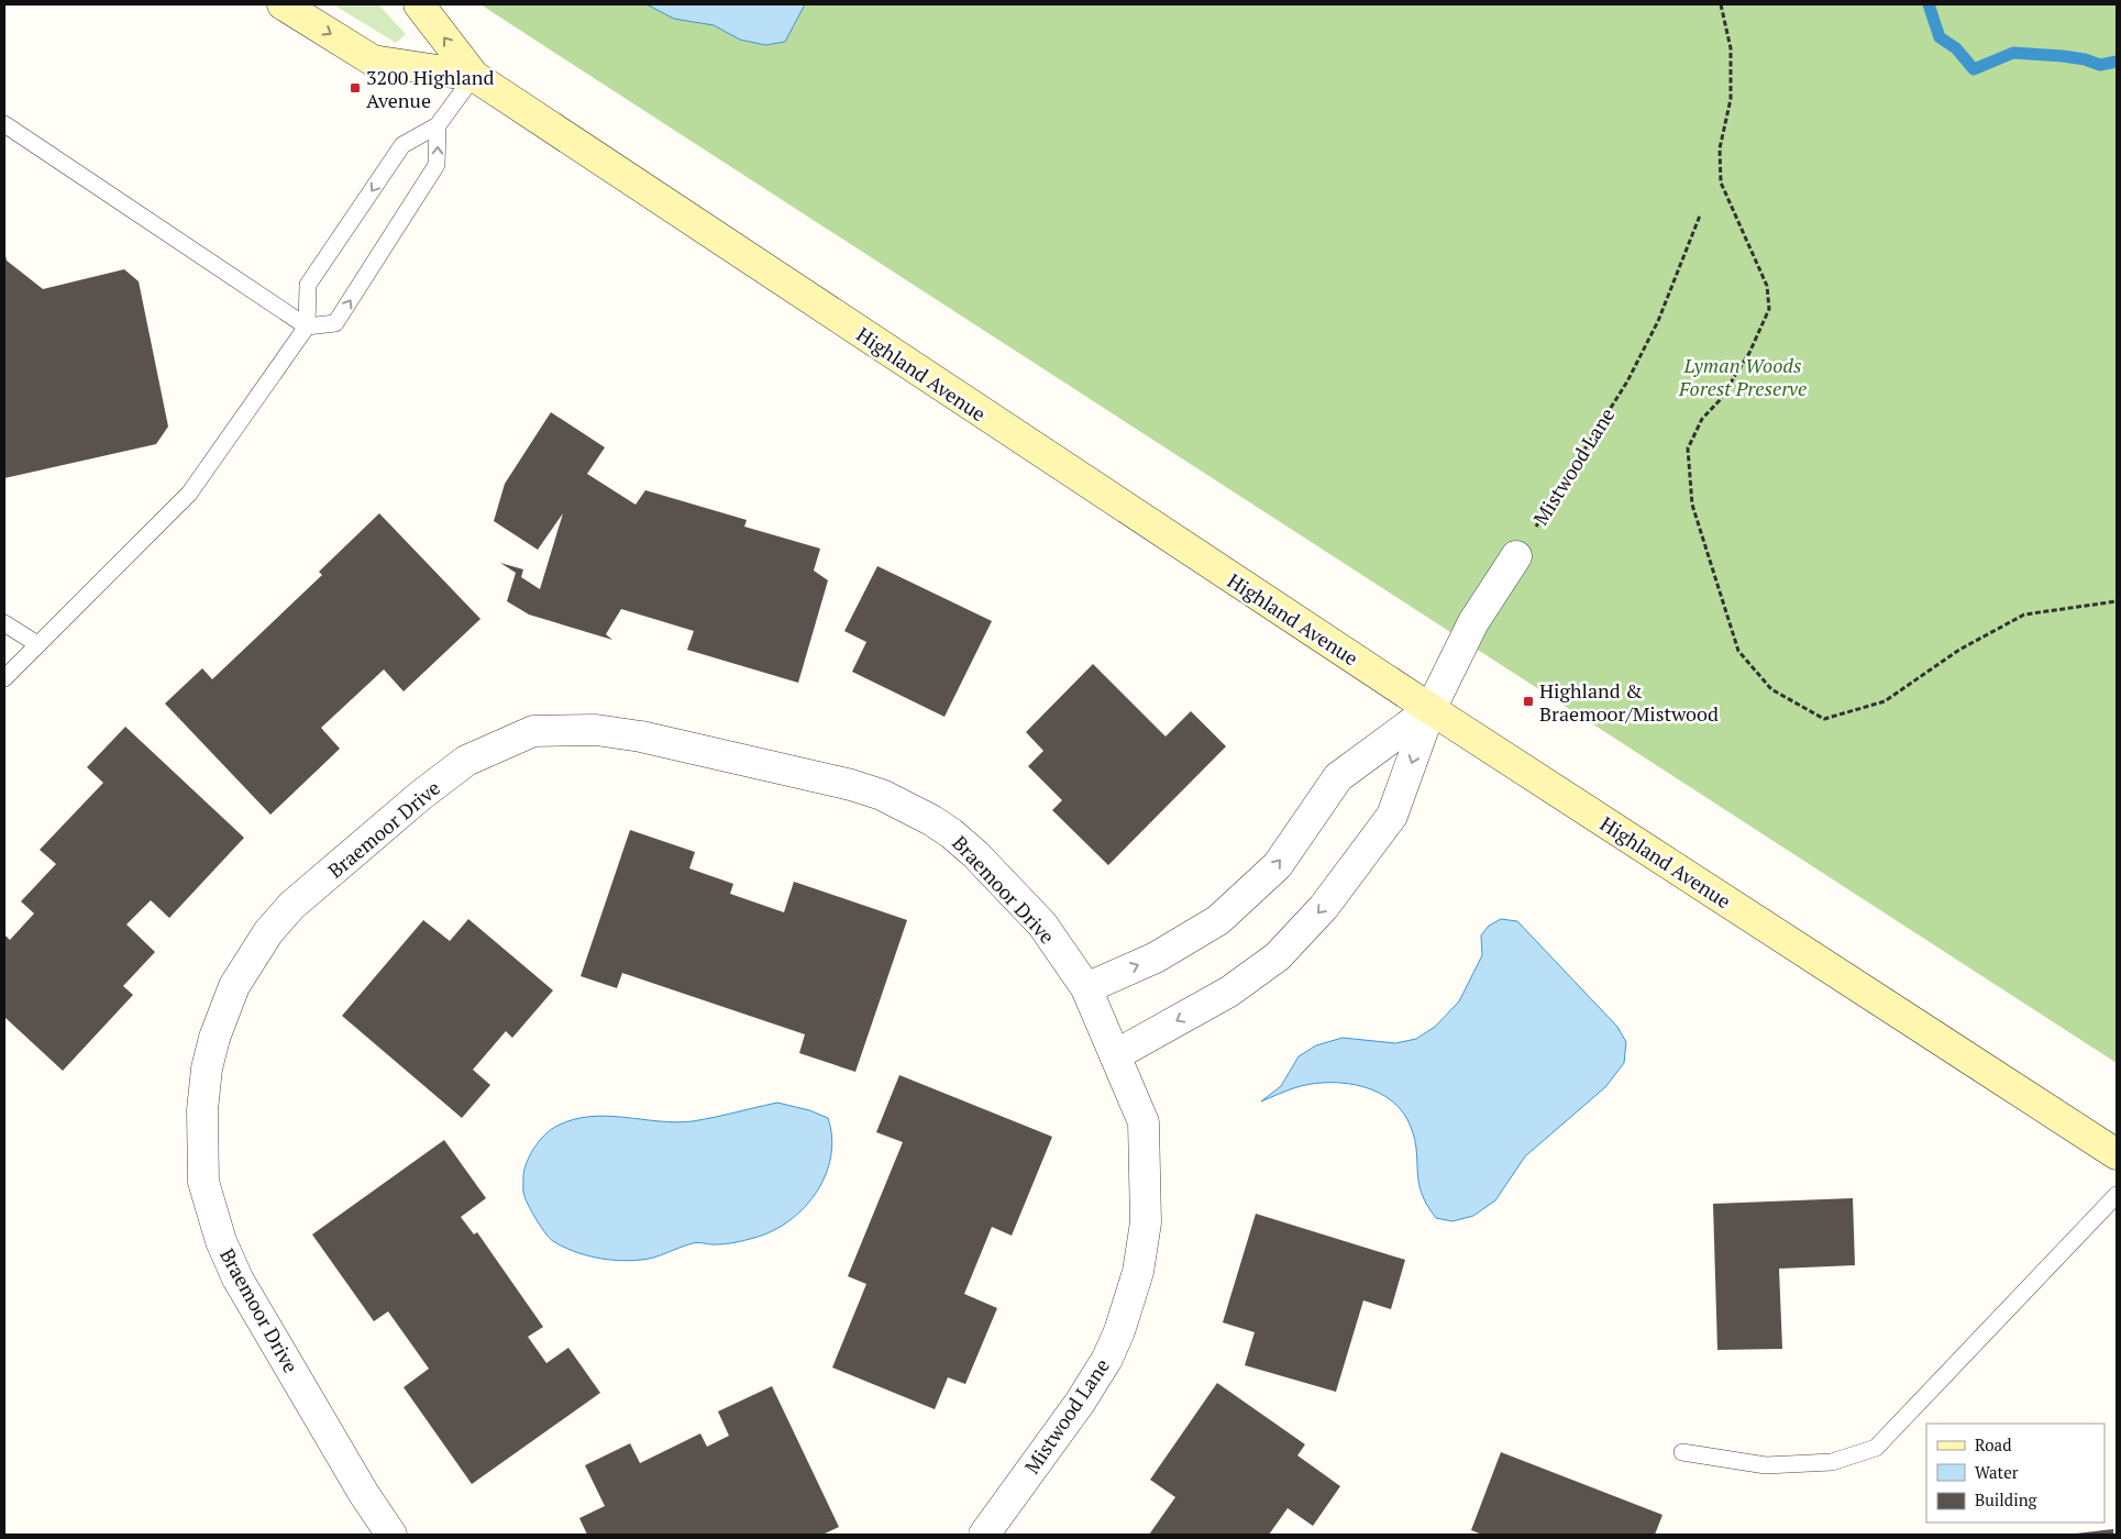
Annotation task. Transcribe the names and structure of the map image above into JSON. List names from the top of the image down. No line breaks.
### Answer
{"streets":{"main road":["Highland Avenue"],"street":["Mistwood Lane","Braemoor Drive"]},"crossings":[["Mistwood Lane","Braemoor Drive"]],"parks":["Lyman Woods Forest Preserve"],"places":{"transit":["3200 Highland Avenue","Highland & Braemoor/Mistwood"]},"legend":["Road","Water","Building"]}
